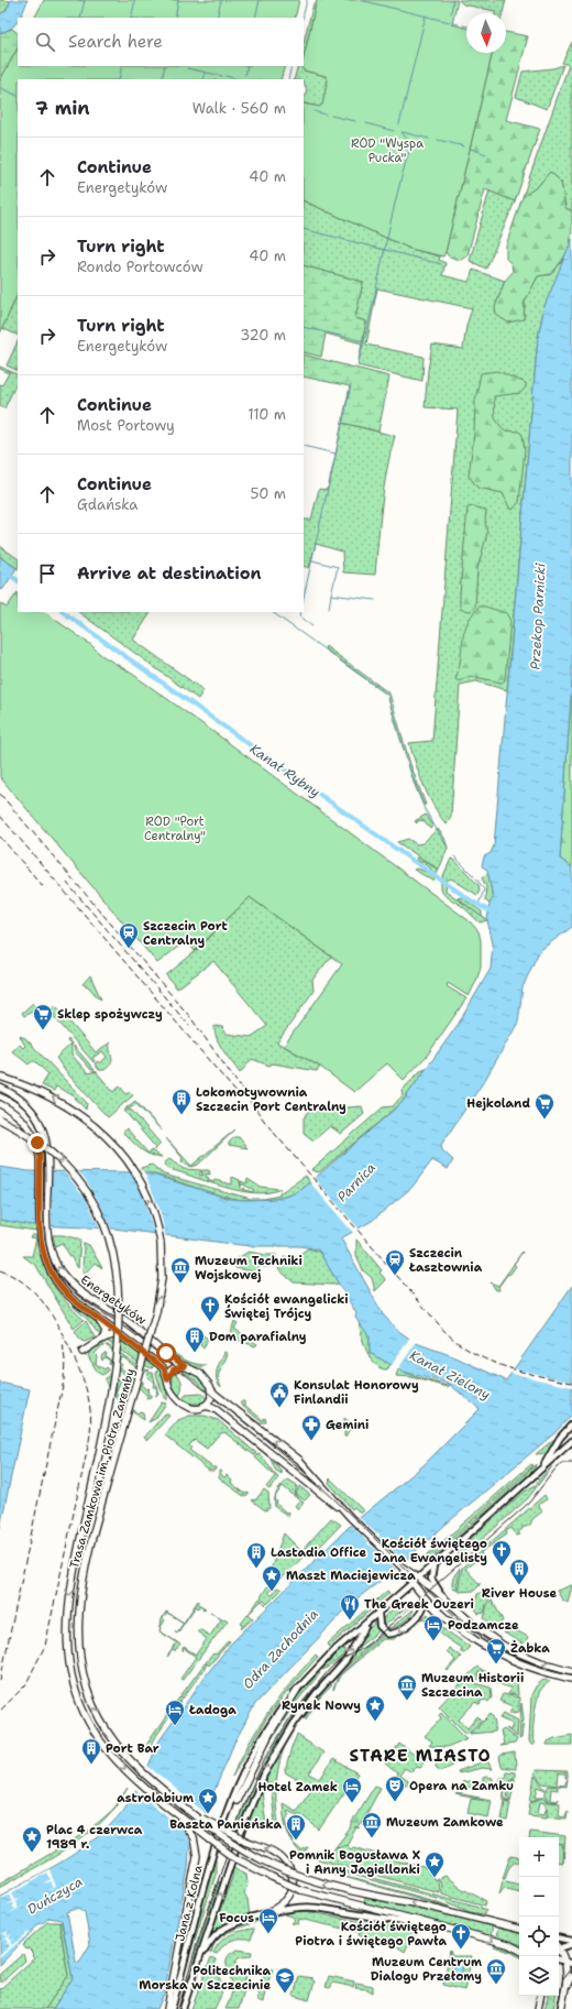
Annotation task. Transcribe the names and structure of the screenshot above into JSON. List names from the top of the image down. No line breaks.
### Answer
{"streets":{"main road":["Energetyków","Trasa Zamkowa im. Piotra Zaremby"],"street":["Jana z Kolna"]},"districts":["STARE MIASTO"],"water":["Przekop Parnicki","Kanał Rybny","Parnica","Kanał Zielony","Odra Zachodnia","Duńczyca"],"parks":["ROD \"Wyspa Pucka\"","ROD \"Port Centralny\""],"places":{"station":["Szczecin Port Centralny","Szczecin Łasztownia"],"supermarket":["Sklep spożywczy","Hejkoland","Żabka"],"building":["Lokomotywownia Szczecin Port Centralny","Dom parafialny","Lastadia Office","River House","Port Bar","Baszta Panieńska"],"museum":["Muzeum Techniki Wojskowej","Muzeum Historii Szczecina","Muzeum Zamkowe","Muzeum Centrum Dialogu Przełomy"],"church":["Kościół ewangelicki Świętej Trójcy","Kościół świętego Jana Ewangelisty","Kościół świętego Piotra i świętego Pawła"],"public building":["Konsulat Honorowy Finlandii"],"pharmacy":["Gemini"],"place":["Maszt Maciejewicza","Rynek Nowy","astrolabium","Plac 4 czerwca 1989 r.","Pomnik Bogusława X i Anny Jagiellonki"],"restaurant":["The Greek Ouzeri"],"hotel":["Podzamcze","Ładoga","Hotel Zamek","Focus"],"theatre":["Opera na Zamku"],"school or university":["Politechnika Morska w Szczecinie"]},"north":"bottom","page":{"search":"Search here","heading":["7 min","Walk · 560 m"],"list":[["Continue","Energetyków","40 m"],["Turn right","Rondo Portowców","40 m"],["Turn right","Energetyków","320 m"],["Continue","Most Portowy","110 m"],["Continue","Gdańska","50 m"],"Arrive at destination"],"map_buttons":["+","−"]}}
